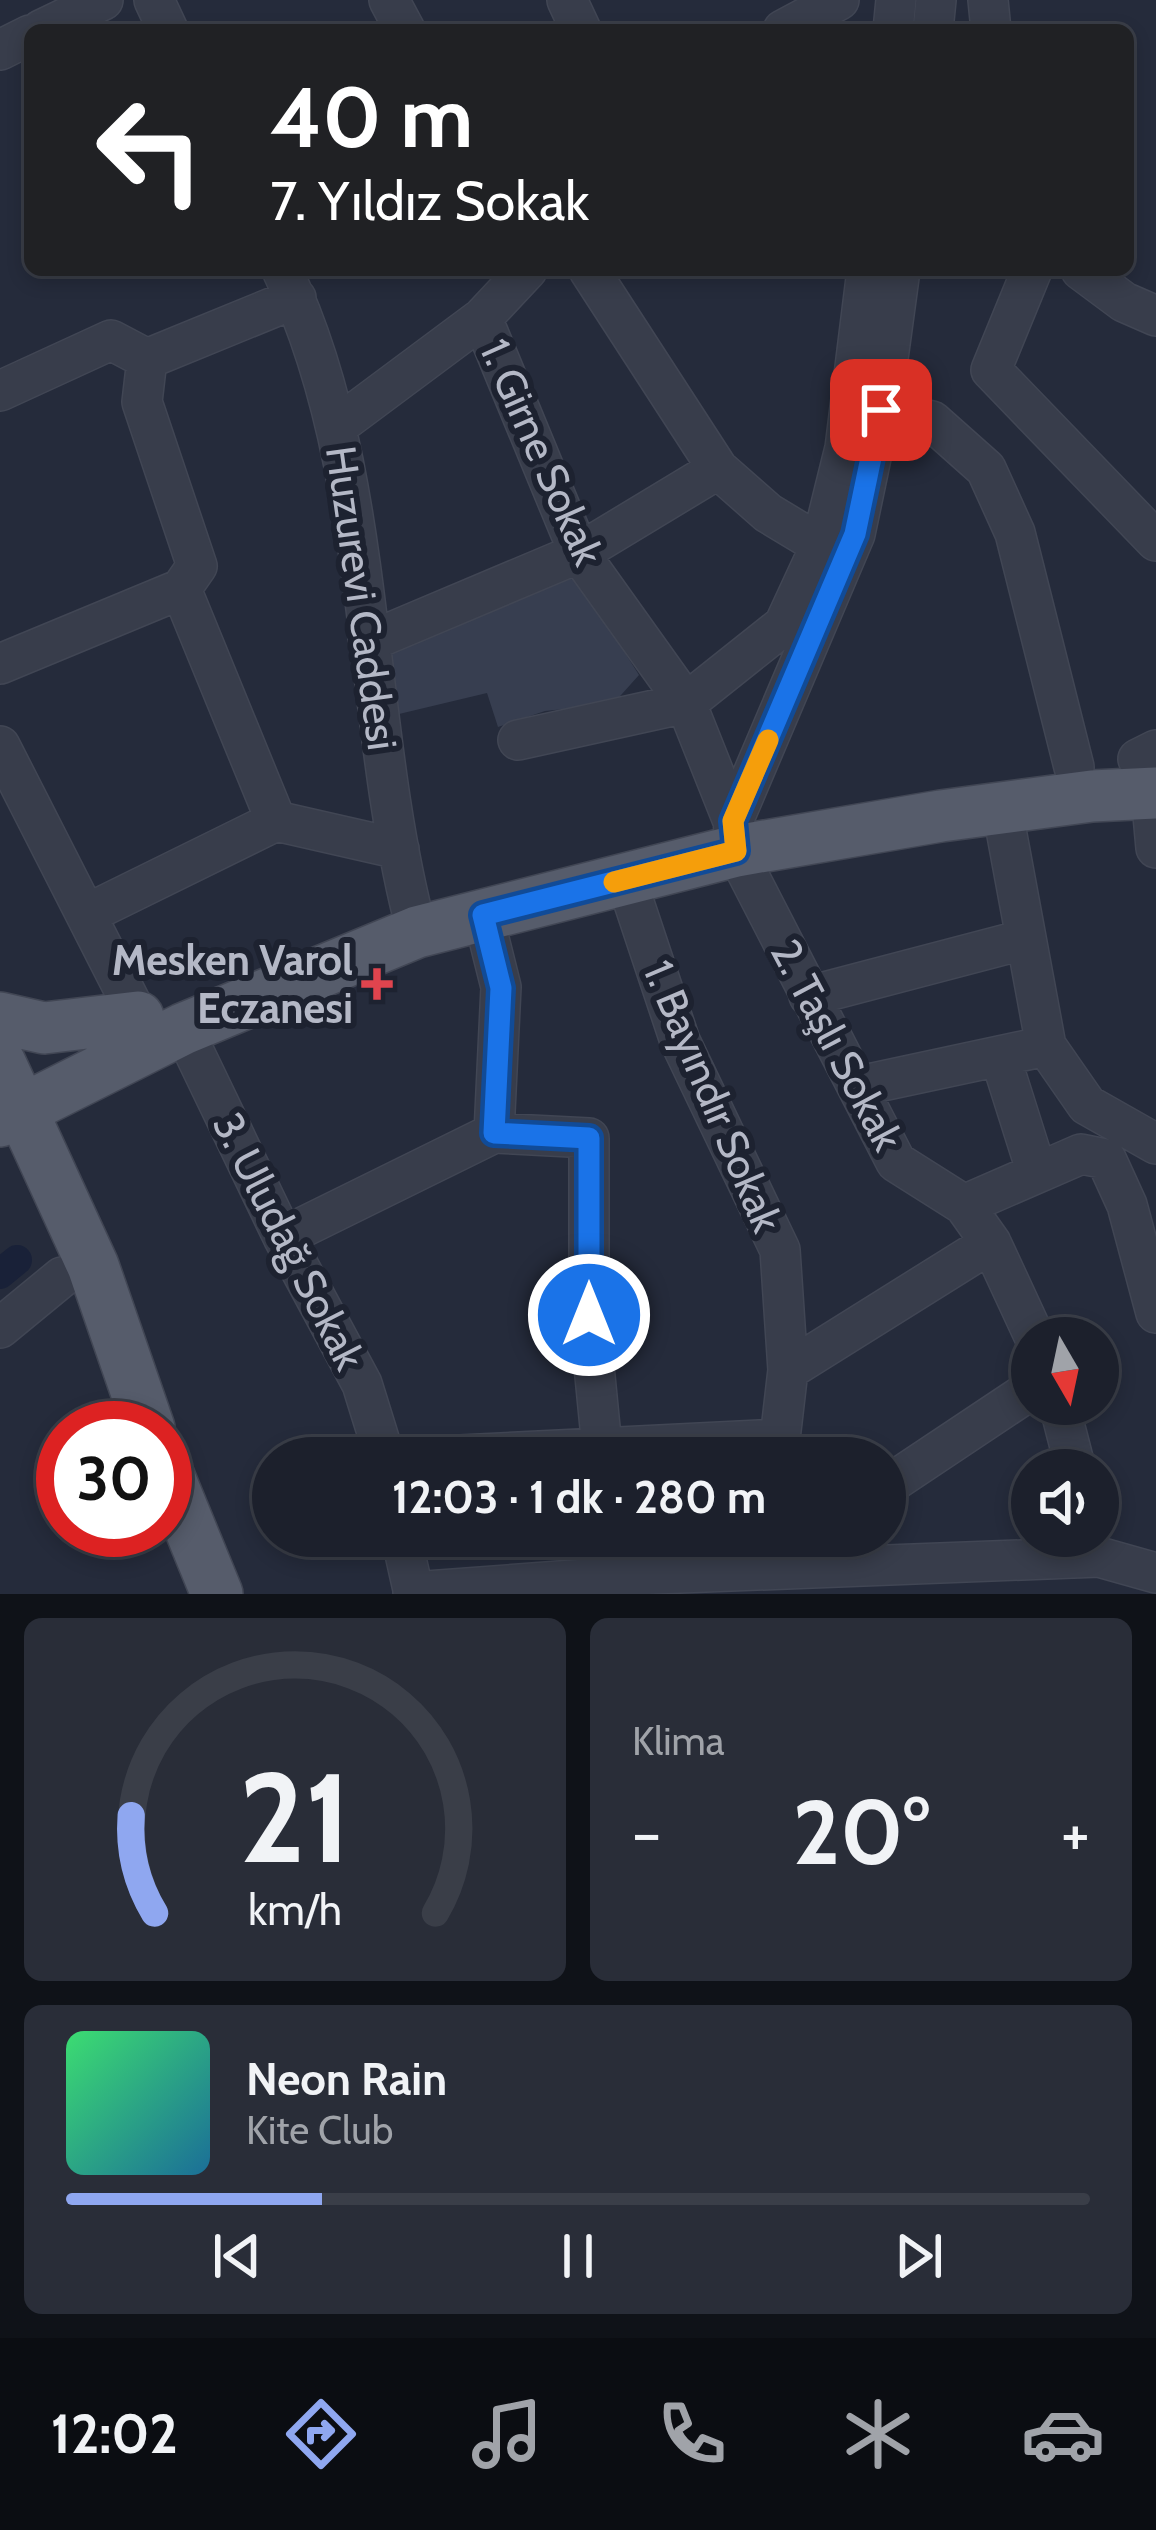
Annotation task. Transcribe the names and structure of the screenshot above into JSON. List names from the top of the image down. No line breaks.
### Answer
{"streets":{"street":["1. Girne Sokak","Huzurevi Caddesi","2. Taşlı Sokak","1. Bayındır Sokak","3. Uludağ Sokak"]},"crossings":[["1. Girne Sokak","2. Taşlı Sokak"]],"places":{"health":["Mesken Varol Eczanesi"]},"north":"bottom","page":{"turn":["40 m","7. Yıldız Sokak"],"limit":"30","trip":"12:03 · 1 dk · 280 m","tile":"Klima","heat":["−","20°","+"],"song":["Neon Rain","Kite Club"],"tabs":"12:02","gauge":["21","km/h"]}}
